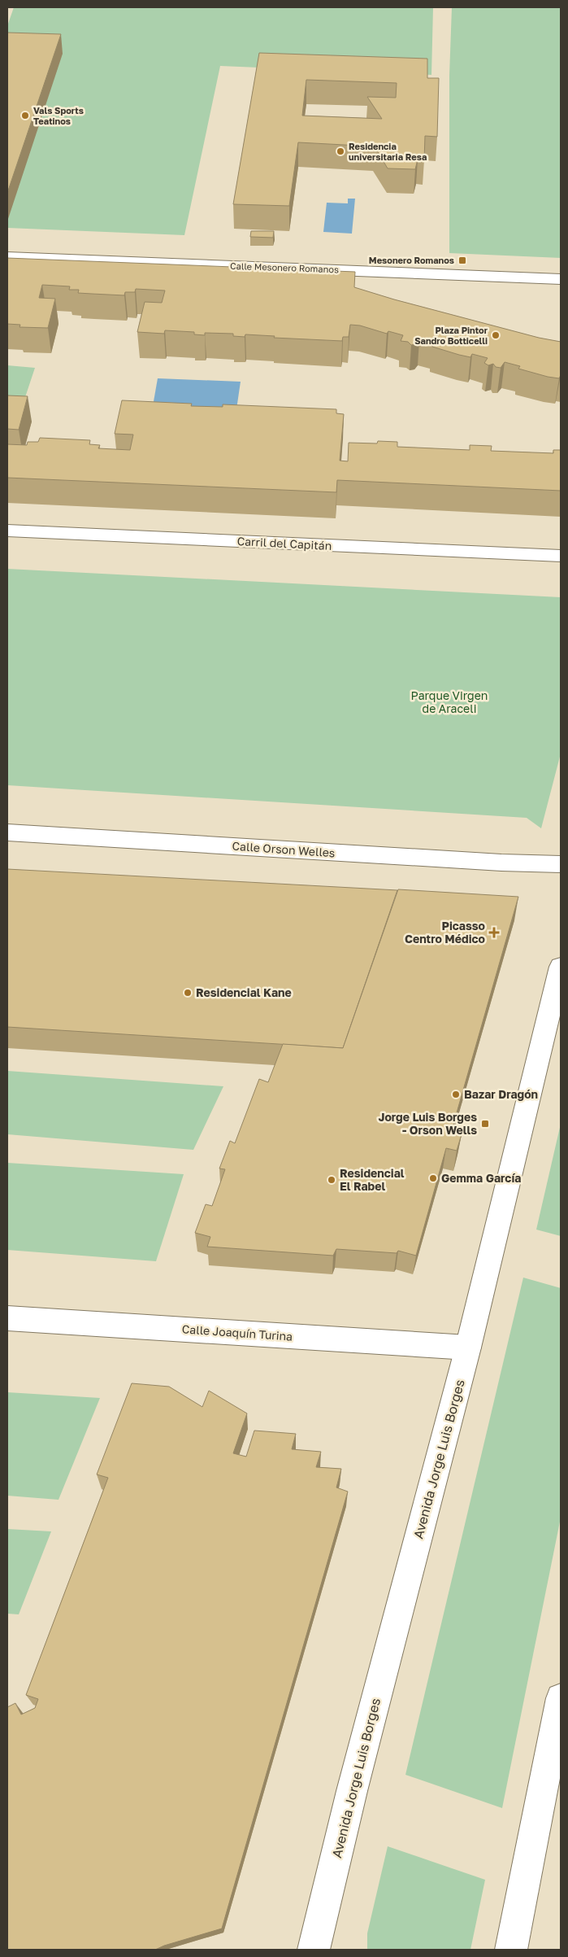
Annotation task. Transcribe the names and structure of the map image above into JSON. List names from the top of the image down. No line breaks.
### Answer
{"streets":{"street":["Calle Mesonero Romanos","Carril del Capitán","Calle Orson Welles","Calle Joaquín Turina","Avenida Jorge Luis Borges"]},"crossings":[["Calle Joaquín Turina","Avenida Jorge Luis Borges"]],"parks":["Parque Virgen de Araceli"],"places":{"other":["Vals Sports Teatinos","Residencia universitaria Resa","Plaza Pintor Sandro Botticelli","Residencial Kane","Bazar Dragón","Gemma García","Residencial El Rabel"],"transit":["Mesonero Romanos","Jorge Luis Borges - Orson Wells"],"health":["Picasso Centro Médico"]}}
